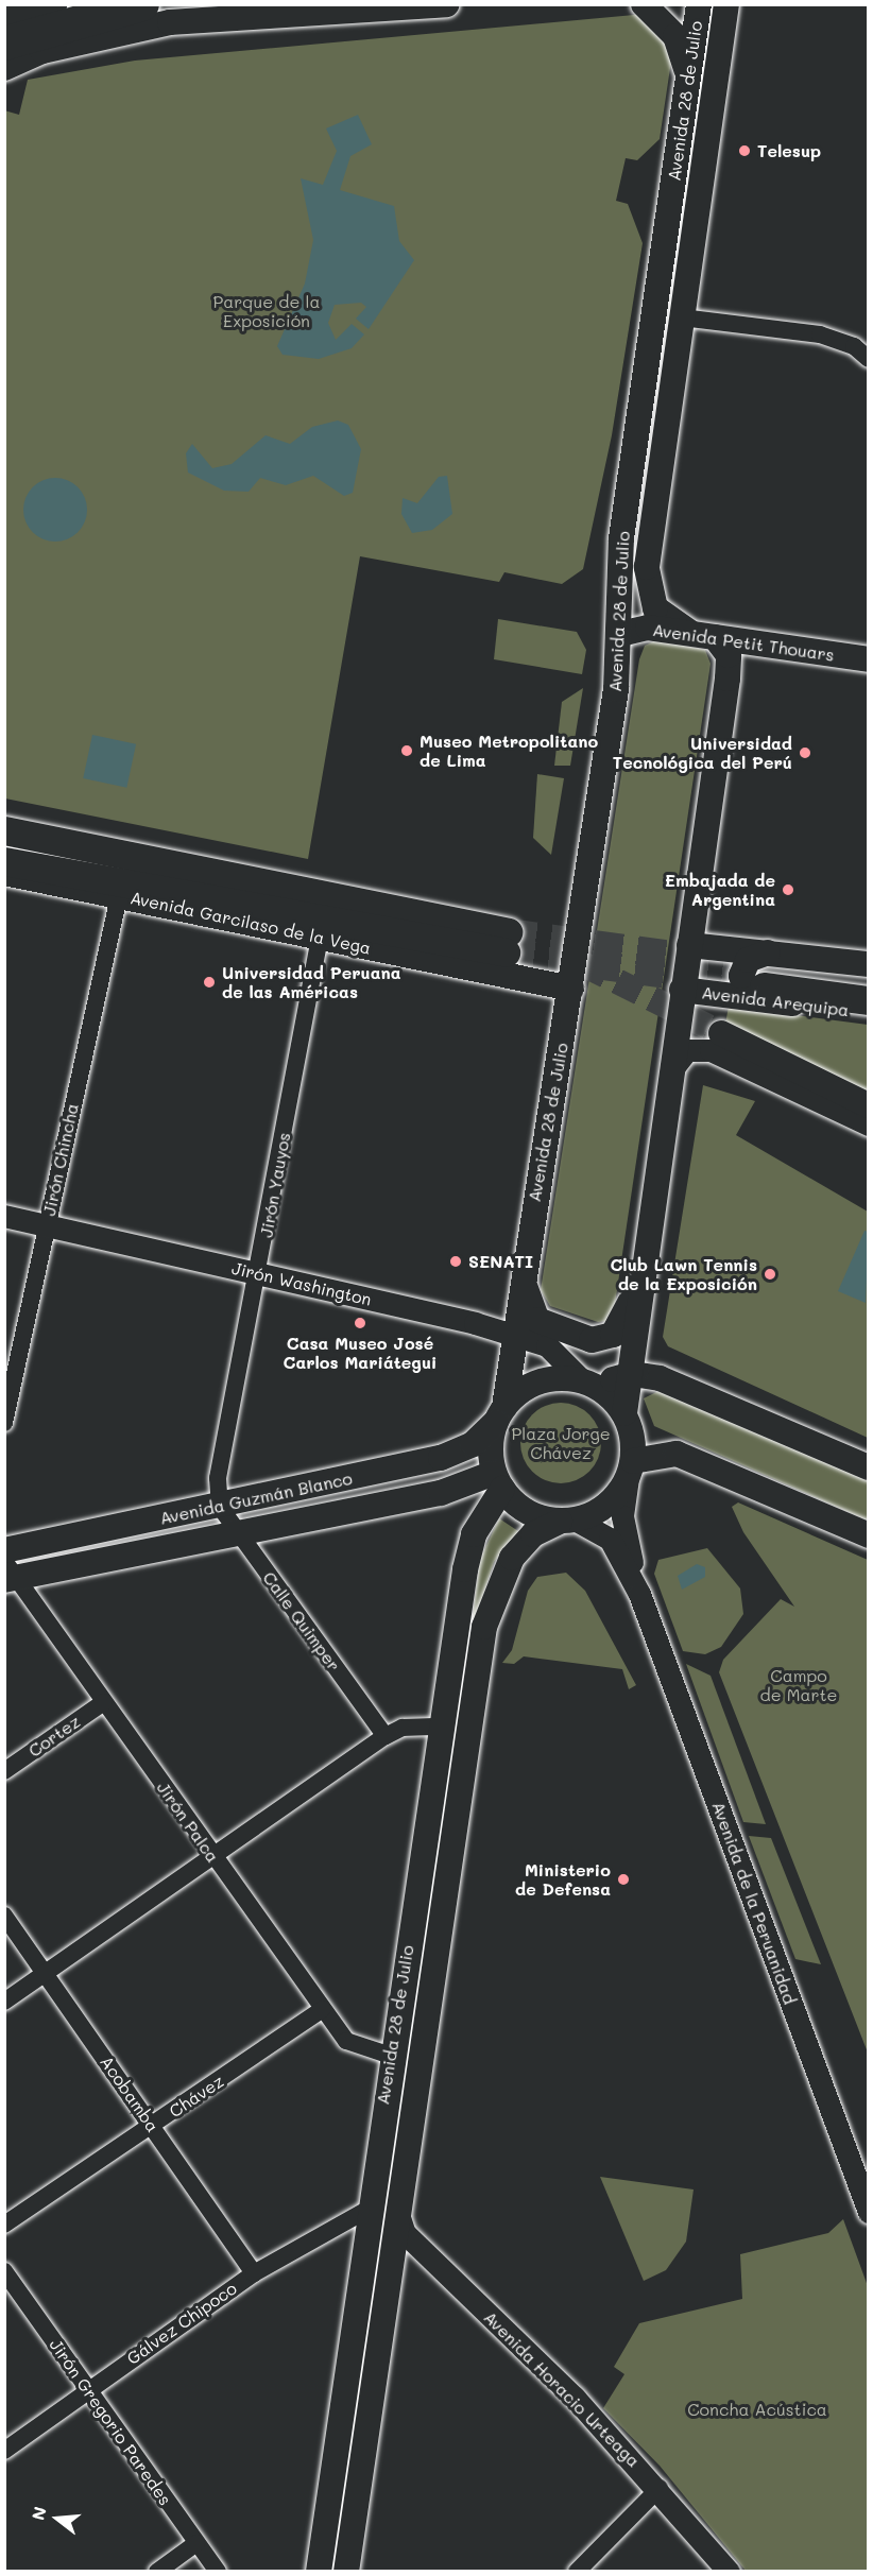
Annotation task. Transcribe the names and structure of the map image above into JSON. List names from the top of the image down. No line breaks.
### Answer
{"streets":{"main road":["Avenida 28 de Julio","Avenida Petit Thouars","Avenida Garcilaso de la Vega","Avenida Arequipa","Avenida Guzmán Blanco"],"street":["Jirón Chincha","Jirón Yauyos","Jirón Washington","Calle Quimper","Cortez","Jirón Palca","Avenida de la Peruanidad","Acobamba","Chávez","Gálvez Chipoco","Avenida Horacio Urteaga","Jirón Gregorio Paredes"]},"crossings":[["Avenida 28 de Julio","Avenida Petit Thouars"],["Avenida 28 de Julio","Avenida Garcilaso de la Vega"],["Avenida 28 de Julio","Jirón Washington"],["Avenida 28 de Julio","Avenida Guzmán Blanco"],["Avenida 28 de Julio","Jirón Palca"],["Avenida 28 de Julio","Avenida de la Peruanidad"],["Avenida 28 de Julio","Gálvez Chipoco"],["Avenida 28 de Julio","Avenida Horacio Urteaga"],["Avenida Garcilaso de la Vega","Jirón Chincha"],["Avenida Garcilaso de la Vega","Jirón Yauyos"],["Jirón Chincha","Jirón Washington"],["Jirón Yauyos","Jirón Washington"],["Jirón Yauyos","Avenida Guzmán Blanco"],["Jirón Yauyos","Calle Quimper"],["Jirón Washington","Avenida Guzmán Blanco"],["Jirón Washington","Avenida de la Peruanidad"],["Avenida Guzmán Blanco","Calle Quimper"],["Avenida Guzmán Blanco","Jirón Palca"],["Avenida Guzmán Blanco","Avenida de la Peruanidad"],["Cortez","Jirón Palca"],["Jirón Palca","Chávez"],["Acobamba","Chávez"],["Acobamba","Gálvez Chipoco"],["Gálvez Chipoco","Jirón Gregorio Paredes"]],"parks":["Parque de la Exposición","Plaza Jorge Chávez","Campo de Marte","Concha Acústica"],"places":["Telesup","Museo Metropolitano de Lima","Universidad Tecnológica del Perú","Embajada de Argentina","Universidad Peruana de las Américas","SENATI","Club Lawn Tennis de la Exposición","Casa Museo José Carlos Mariátegui","Ministerio de Defensa"],"north":"left"}
